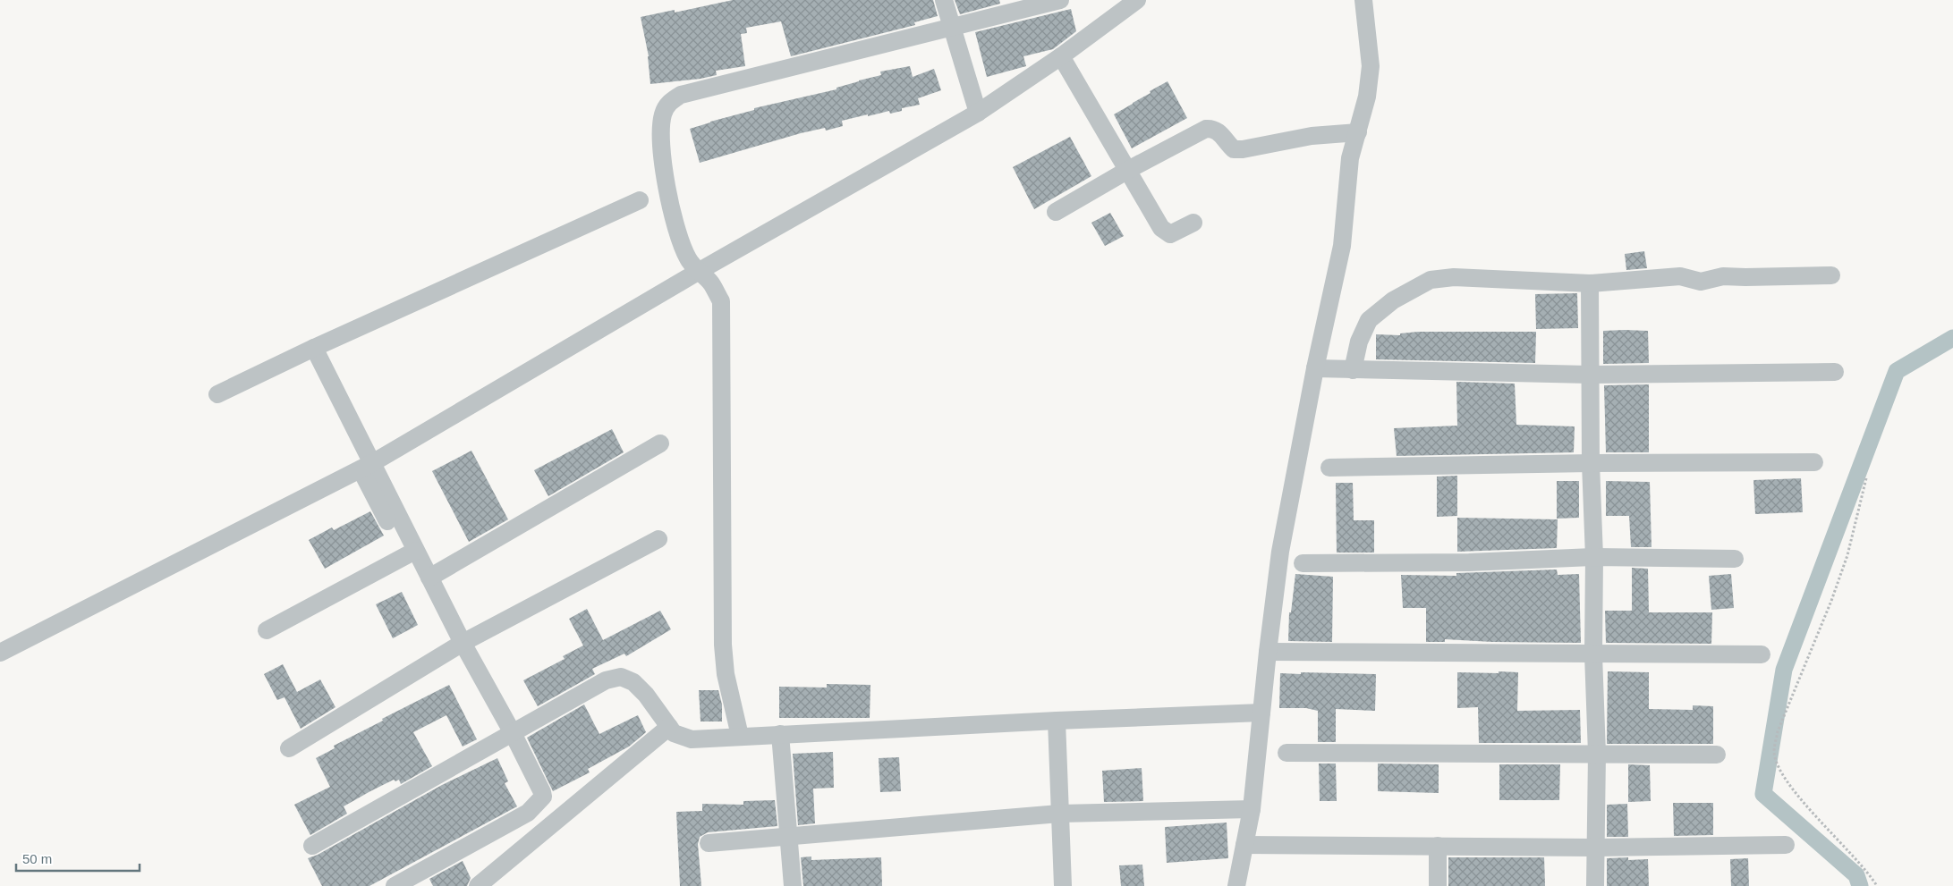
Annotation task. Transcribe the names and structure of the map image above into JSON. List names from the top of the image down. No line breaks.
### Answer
{"scale_bar":"50 m"}
